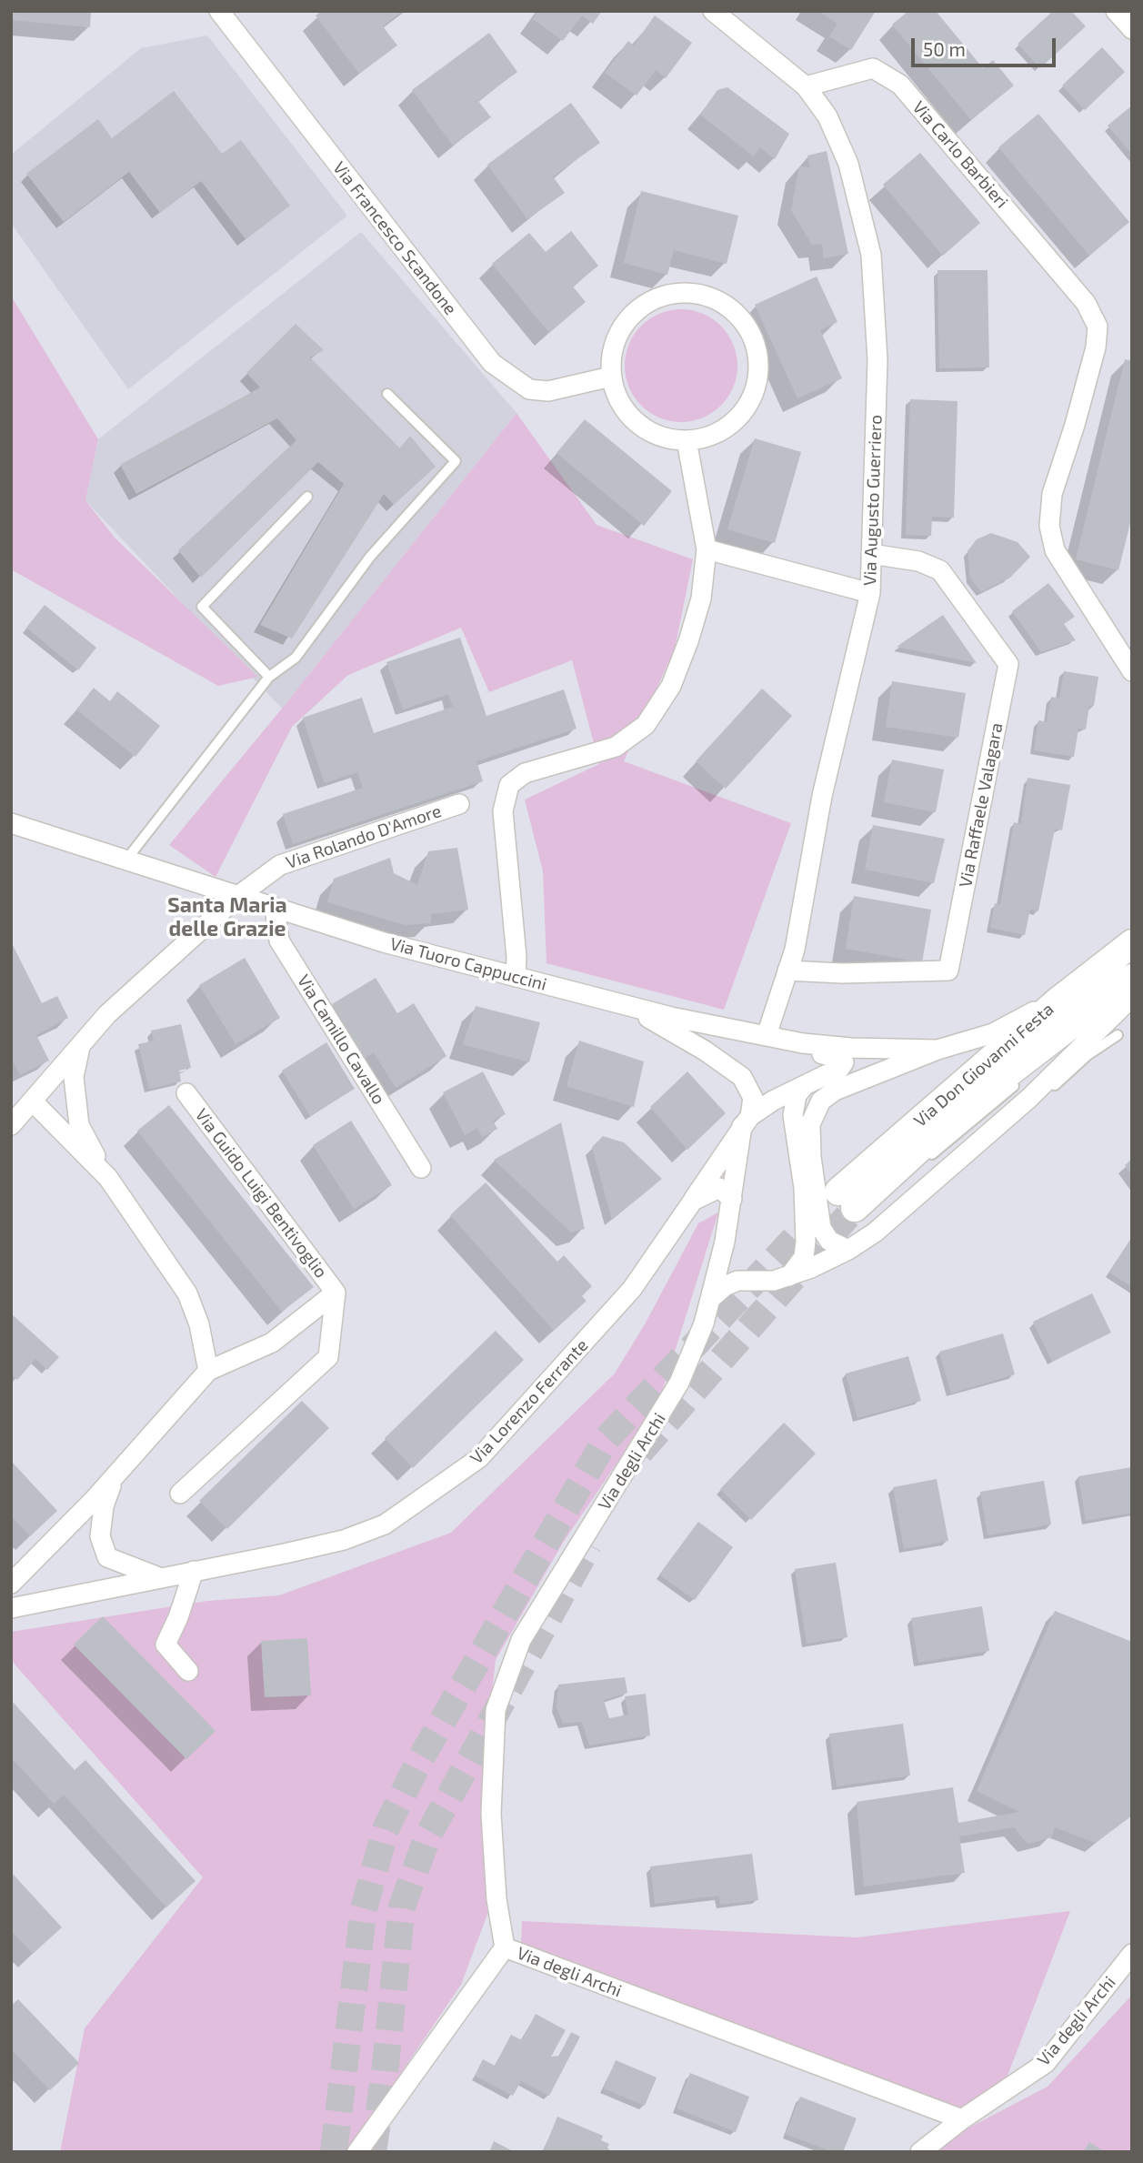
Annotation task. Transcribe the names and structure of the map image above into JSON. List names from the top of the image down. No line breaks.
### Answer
{"streets":{"main road":["Via Don Giovanni Festa"],"street":["Via Carlo Barbieri","Via Francesco Scandone","Via Augusto Guerriero","Via Raffaele Valagara","Via Rolando D'Amore","Via Tuoro Cappuccini","Via Camillo Cavallo","Via Guido Luigi Bentivoglio","Via Lorenzo Ferrante","Via degli Archi"]},"crossings":[["Via Carlo Barbieri","Via Augusto Guerriero"],["Via Augusto Guerriero","Via Raffaele Valagara"],["Via Augusto Guerriero","Via Tuoro Cappuccini"],["Via Rolando D'Amore","Via Tuoro Cappuccini"],["Via Tuoro Cappuccini","Via Camillo Cavallo"],["Via Tuoro Cappuccini","Via degli Archi"],["Via Lorenzo Ferrante","Via degli Archi"]],"districts":["Santa Maria delle Grazie"],"scale_bar":"50 m"}
